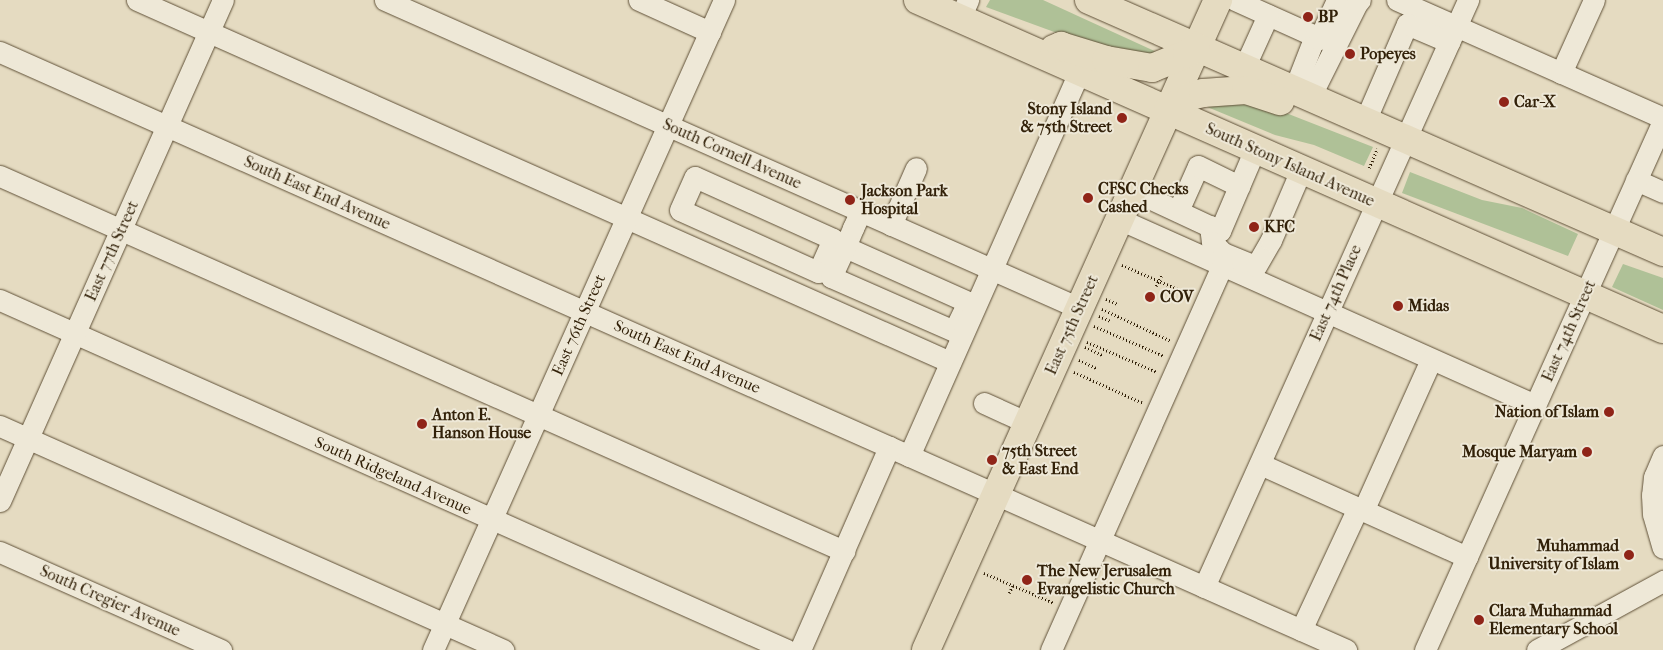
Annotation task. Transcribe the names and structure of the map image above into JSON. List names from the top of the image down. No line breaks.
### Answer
{"streets":{"main road":["South Stony Island Avenue","East 75th Street"],"street":["South Cornell Avenue","South East End Avenue","East 77th Street","East 74th Place","East 76th Street","East 74th Street","South Ridgeland Avenue","South Cregier Avenue"]},"crossings":[["South Cornell Avenue","East 76th Street"],["South Cornell Avenue","East 75th Street"],["South Stony Island Avenue","East 74th Place"],["South Stony Island Avenue","East 75th Street"],["South Stony Island Avenue","East 74th Street"],["South East End Avenue","East 77th Street"],["South East End Avenue","East 74th Place"],["South East End Avenue","East 76th Street"],["South East End Avenue","East 75th Street"],["East 77th Street","South Ridgeland Avenue"],["East 76th Street","South Ridgeland Avenue"]],"places":["BP","Popeyes","Car-X","Stony Island & 75th Street","CFSC Checks Cashed","Jackson Park Hospital","KFC","COV","Midas","Nation of Islam","Anton E. Hanson House","Mosque Maryam","75th Street & East End","Muhammad University of Islam","The New Jerusalem Evangelistic Church","Clara Muhammad Elementary School"]}
